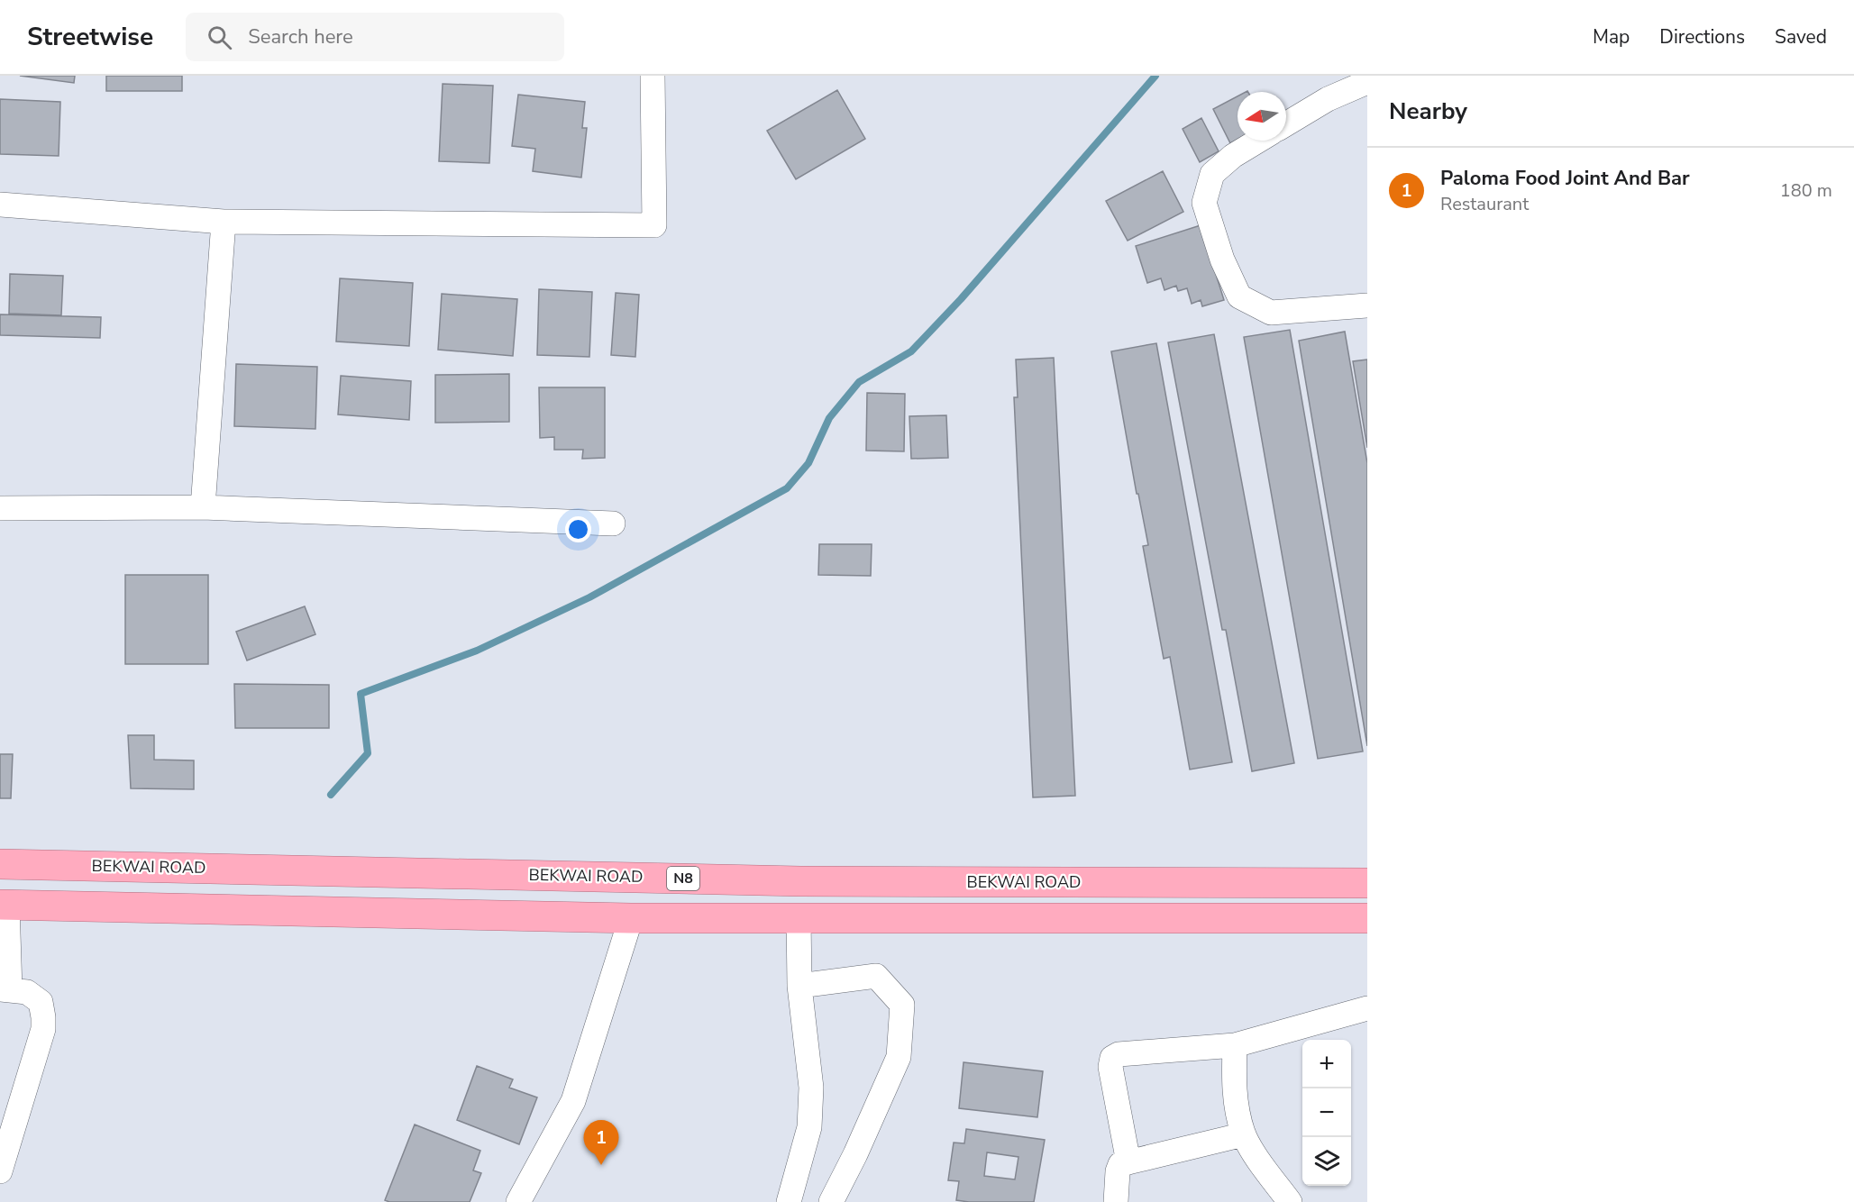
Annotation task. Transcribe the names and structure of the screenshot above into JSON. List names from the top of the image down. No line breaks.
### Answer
{"streets":{"highway":["BEKWAI ROAD","N8"]},"north":"left","page":{"header":"Streetwise","search":"Search here","nav":["Map","Directions","Saved"],"heading":"Nearby","list":[{"mark":"1","name":"Paloma Food Joint And Bar","note":"Restaurant","value":"180 m"}],"map_buttons":["+","−"],"pins":"1"}}
